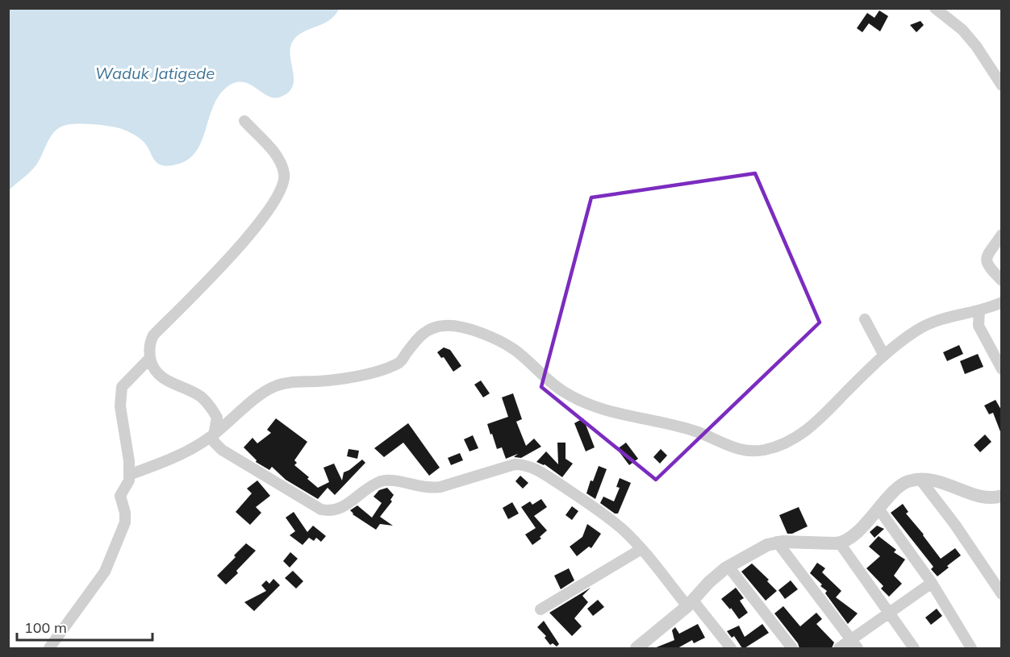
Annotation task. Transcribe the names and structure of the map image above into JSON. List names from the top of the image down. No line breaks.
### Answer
{"water":["Waduk Jatigede"],"scale_bar":"100 m"}
